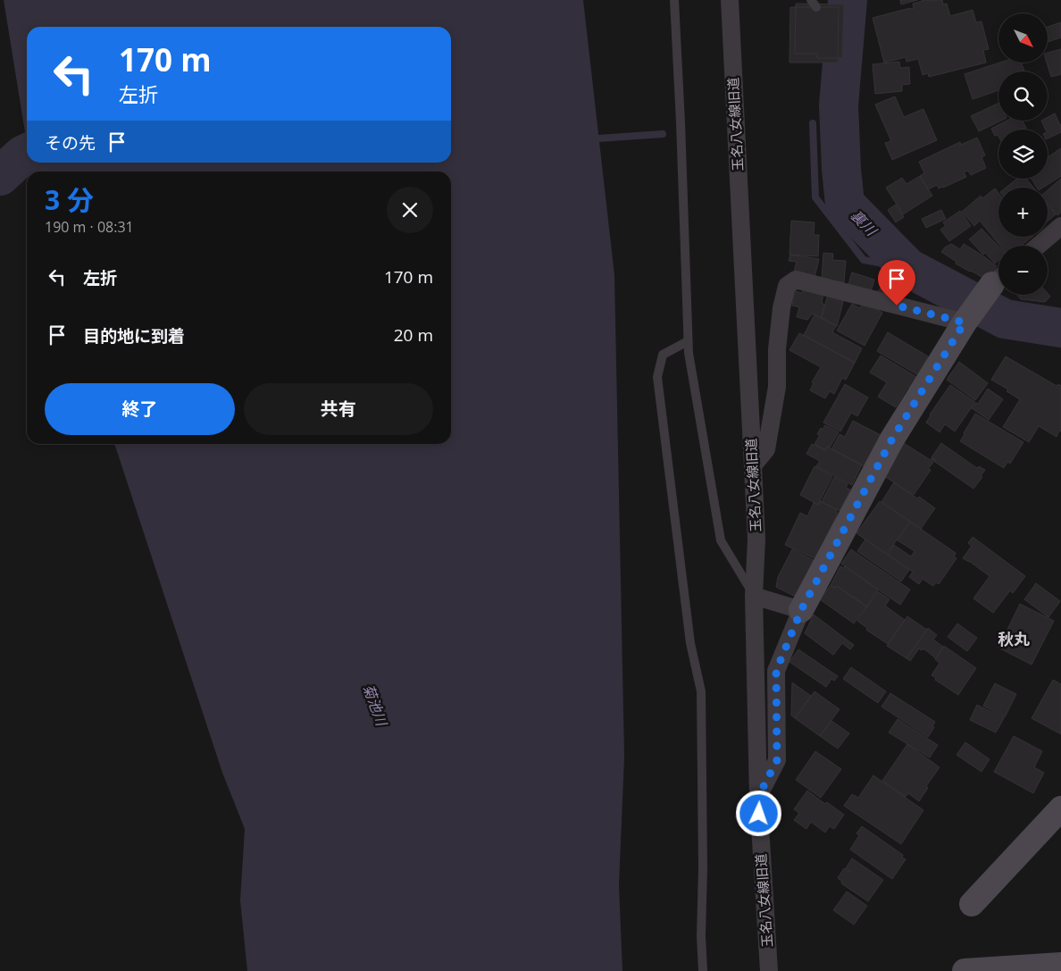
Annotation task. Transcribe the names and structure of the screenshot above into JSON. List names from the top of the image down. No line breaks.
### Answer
{"streets":{"street":["玉名八女線旧道"]},"districts":["秋丸"],"water":["裏川","菊池川"],"north":"bottom right","page":{"map_buttons":["+","−"],"turn":["170 m","左折"],"then":"その先","heading":["3 分","190 m · 08:31"],"list":[{"name":"左折","value":"170 m"},{"name":"目的地に到着","value":"20 m"}],"buttons":["終了","共有"]}}
